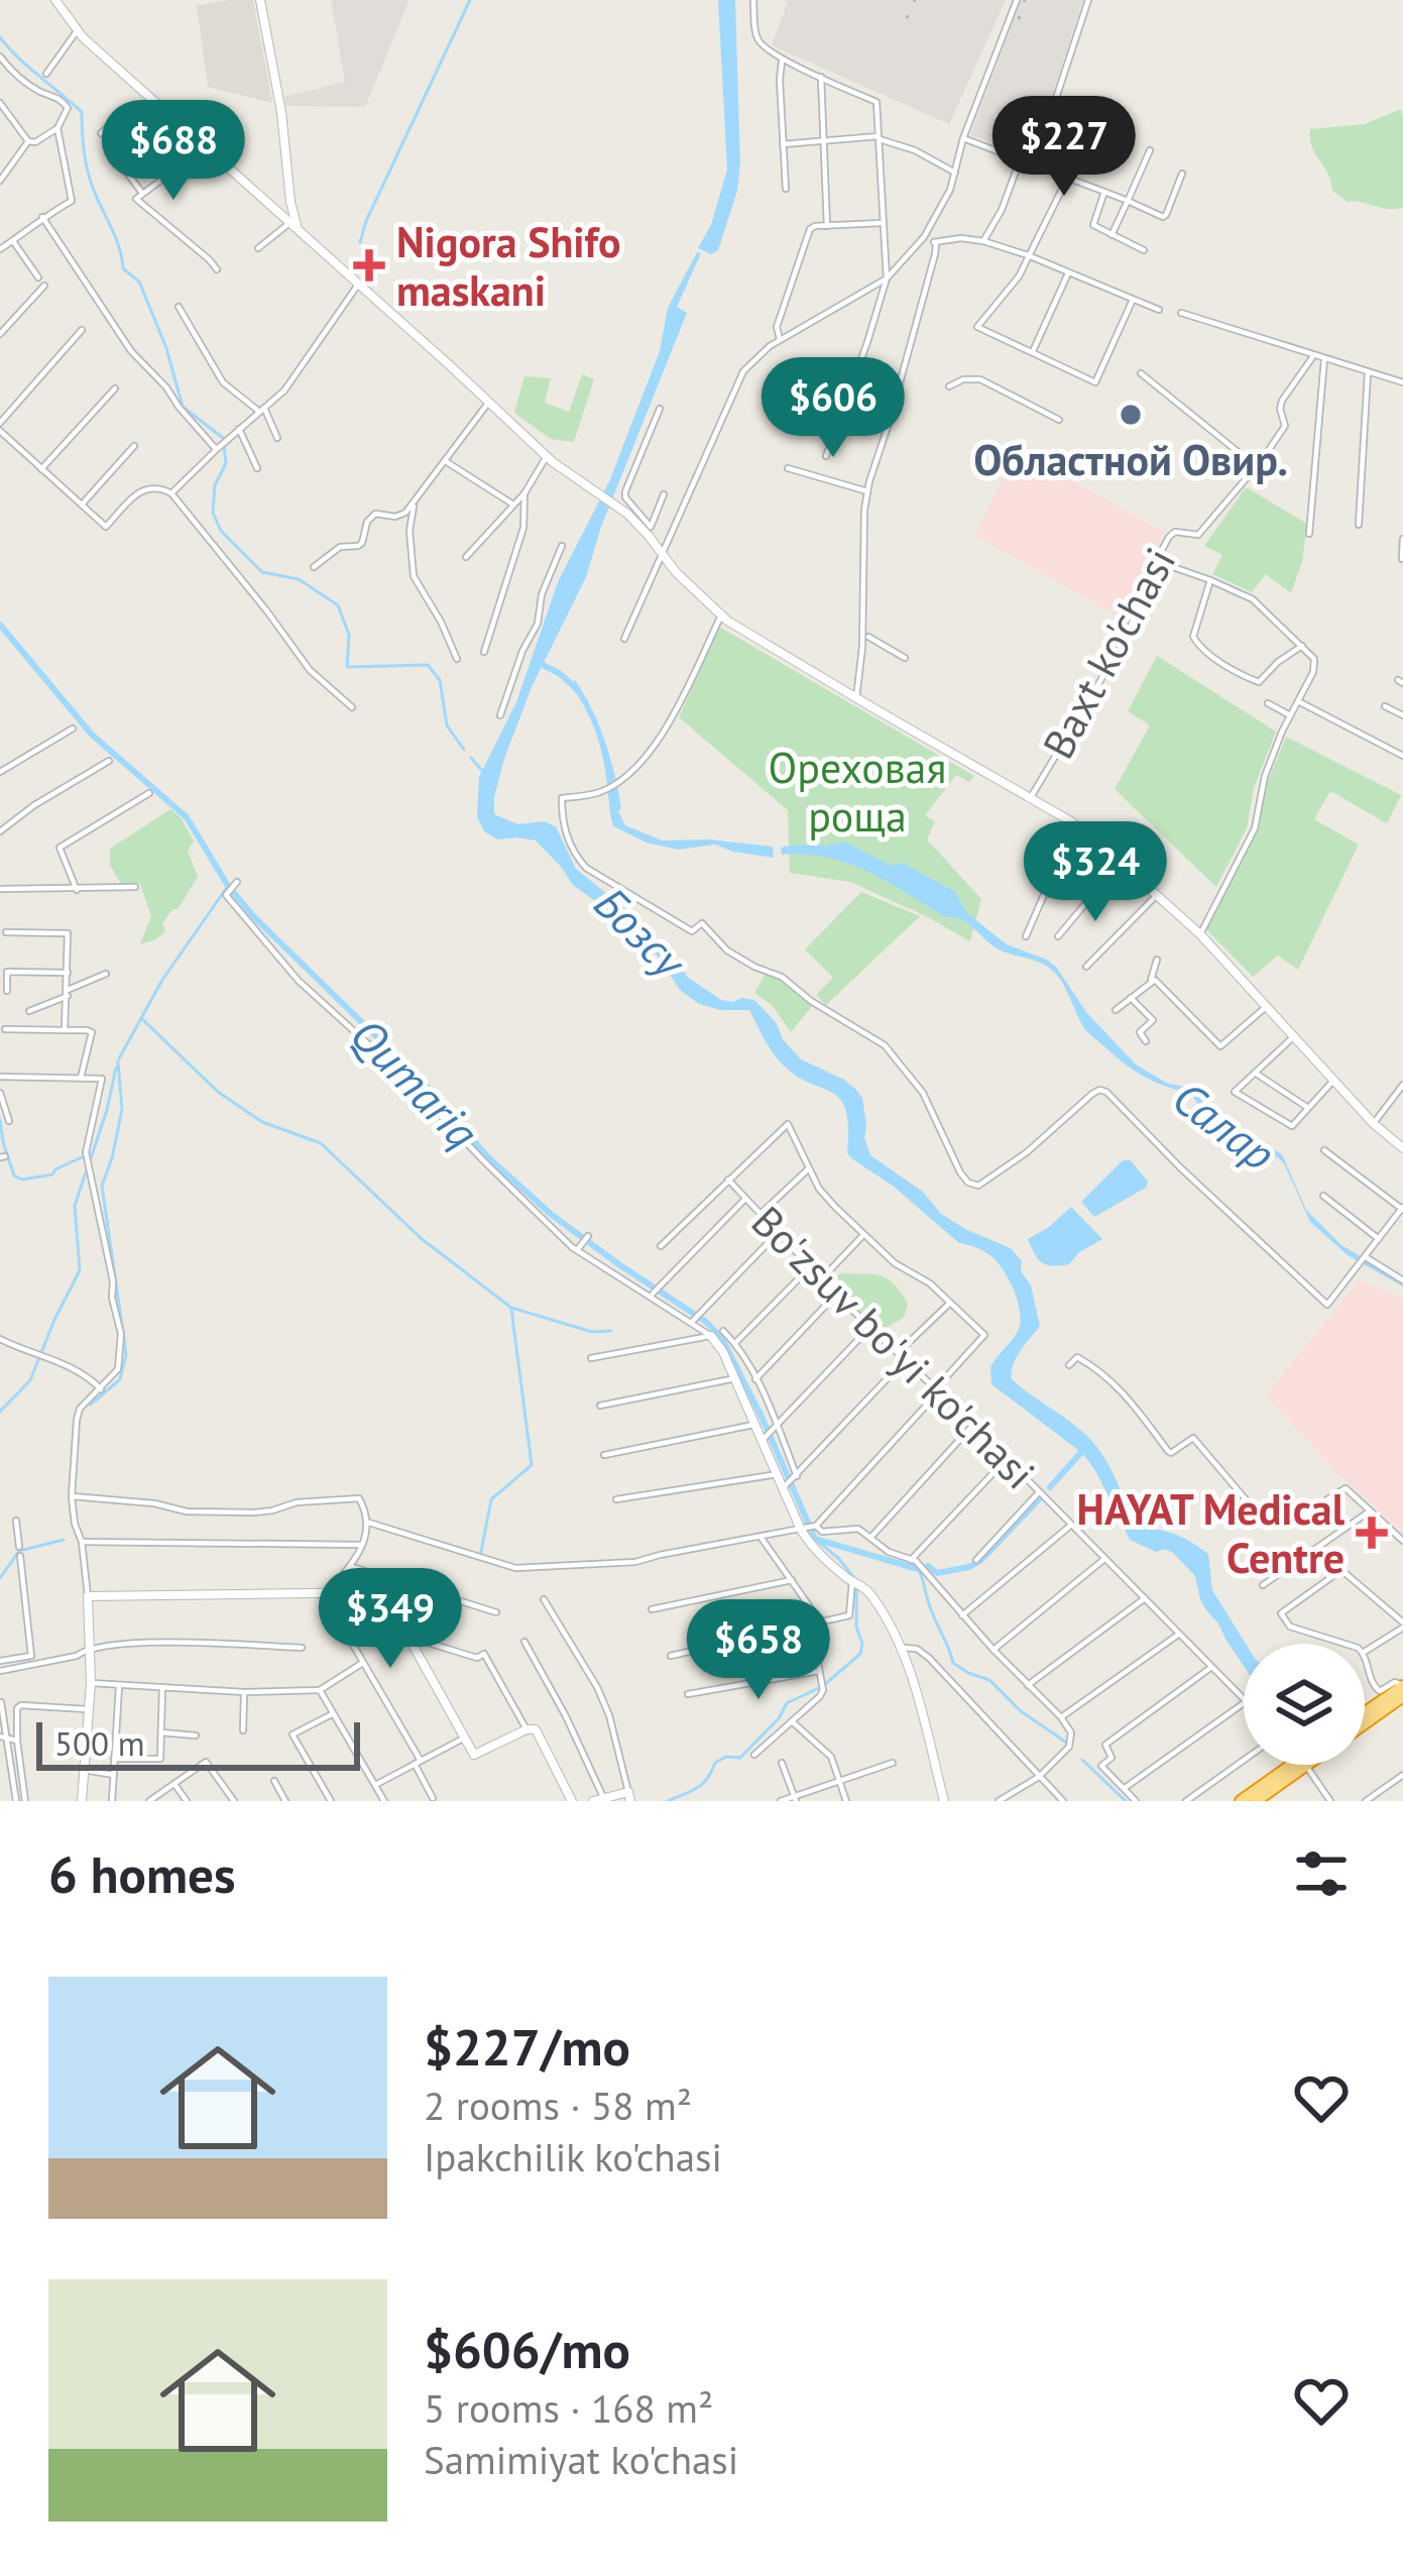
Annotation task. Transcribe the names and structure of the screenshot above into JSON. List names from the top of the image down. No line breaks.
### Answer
{"streets":{"street":["Baxt ko'chasi","Bo'zsuv bo'yi ko'chasi"]},"water":["Бозсу","Qumariq","Салар"],"parks":["Ореховая роща"],"places":{"health":["Nigora Shifo maskani","HAYAT Medical Centre"],"other":["Областной Овир."]},"scale_bar":"500 m","page":{"price":["$227","$688","$606","$324","$349","$658"],"scale":"500 m","heading":"6 homes","list":[{"name":"$227/mo","note":"2 rooms · 58 m² · Ipakchilik ko'chasi"},{"name":"$606/mo","note":"5 rooms · 168 m² · Samimiyat ko'chasi"}]}}
